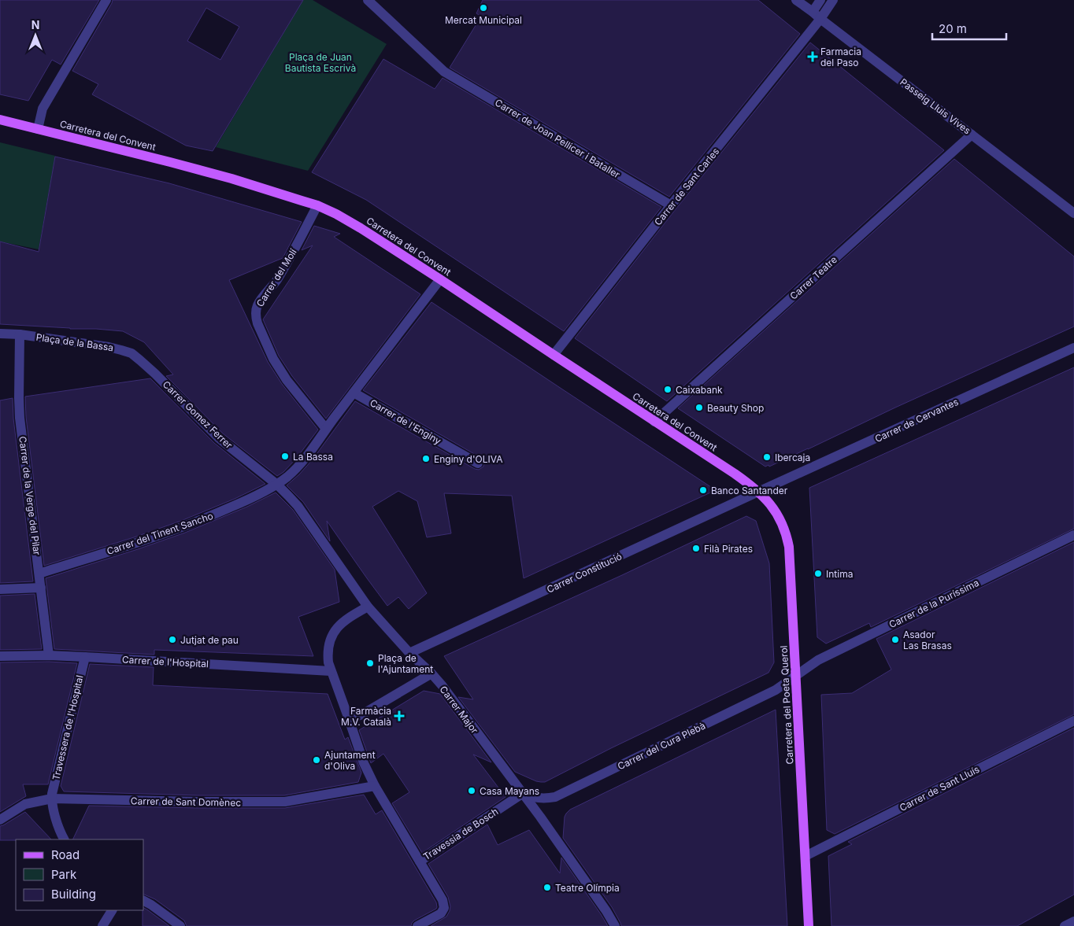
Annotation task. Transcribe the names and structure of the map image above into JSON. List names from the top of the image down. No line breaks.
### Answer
{"streets":{"main road":["Carretera del Convent","Carretera del Poeta Querol"],"street":["Passeig Lluis Vives","Carrer de Joan Pellicer i Bataller","Carrer de Sant Carles","Carrer del Molí","Carrer Teatre","Plaça de la Bassa","Carrer Gomez Ferrer","Carrer de Cervantes","Carrer de l'Enginy","Carrer de la Verge del Pilar","Carrer del Tinent Sancho","Carrer Constitució","Carrer de la Puríssima","Carrer de l'Hospital","Carrer Major","Travessera de l'Hospital","Carrer del Cura Plebà","Carrer de Sant Lluís","Carrer de Sant Domènec","Travessia de Bosch"]},"crossings":[["Passeig Lluis Vives","Carrer de Sant Carles"],["Passeig Lluis Vives","Carrer Teatre"],["Carretera del Convent","Carrer de Sant Carles"],["Carretera del Convent","Carrer del Molí"],["Carretera del Convent","Carrer Teatre"],["Carretera del Convent","Carrer de Cervantes"],["Carretera del Convent","Carrer Constitució"],["Carretera del Convent","Carretera del Poeta Querol"],["Carrer de Joan Pellicer i Bataller","Carrer de Sant Carles"],["Plaça de la Bassa","Carrer Gomez Ferrer"],["Plaça de la Bassa","Carrer de la Verge del Pilar"],["Carrer Gomez Ferrer","Carrer del Tinent Sancho"],["Carrer Gomez Ferrer","Carrer Major"],["Carrer de Cervantes","Carrer Constitució"],["Carrer de Cervantes","Carretera del Poeta Querol"],["Carrer de la Verge del Pilar","Carrer del Tinent Sancho"],["Carrer de la Verge del Pilar","Carrer de l'Hospital"],["Carrer del Tinent Sancho","Carrer Major"],["Carrer Constitució","Carretera del Poeta Querol"],["Carrer Constitució","Carrer Major"],["Carrer de la Puríssima","Carretera del Poeta Querol"],["Carrer de la Puríssima","Carrer del Cura Plebà"],["Carrer de l'Hospital","Travessera de l'Hospital"],["Carretera del Poeta Querol","Carrer del Cura Plebà"],["Carretera del Poeta Querol","Carrer de Sant Lluís"],["Carrer Major","Carrer del Cura Plebà"],["Carrer Major","Travessia de Bosch"],["Travessera de l'Hospital","Carrer de Sant Domènec"],["Carrer del Cura Plebà","Travessia de Bosch"]],"parks":["Plaça de Juan Bautista Escrivà"],"places":{"other":["Mercat Municipal","Caixabank","Beauty Shop","La Bassa","Ibercaja","Enginy d'OLIVA","Banco Santander","Filà Pirates","Intima","Jutjat de pau","Asador Las Brasas","Plaça de l'Ajuntament","Ajuntament d'Oliva","Casa Mayans","Teatre Olímpia"],"health":["Farmacia del Paso","Farmàcia M.V. Català"]},"legend":["Road","Park","Building"],"scale_bar":"20 m","north":"top"}
